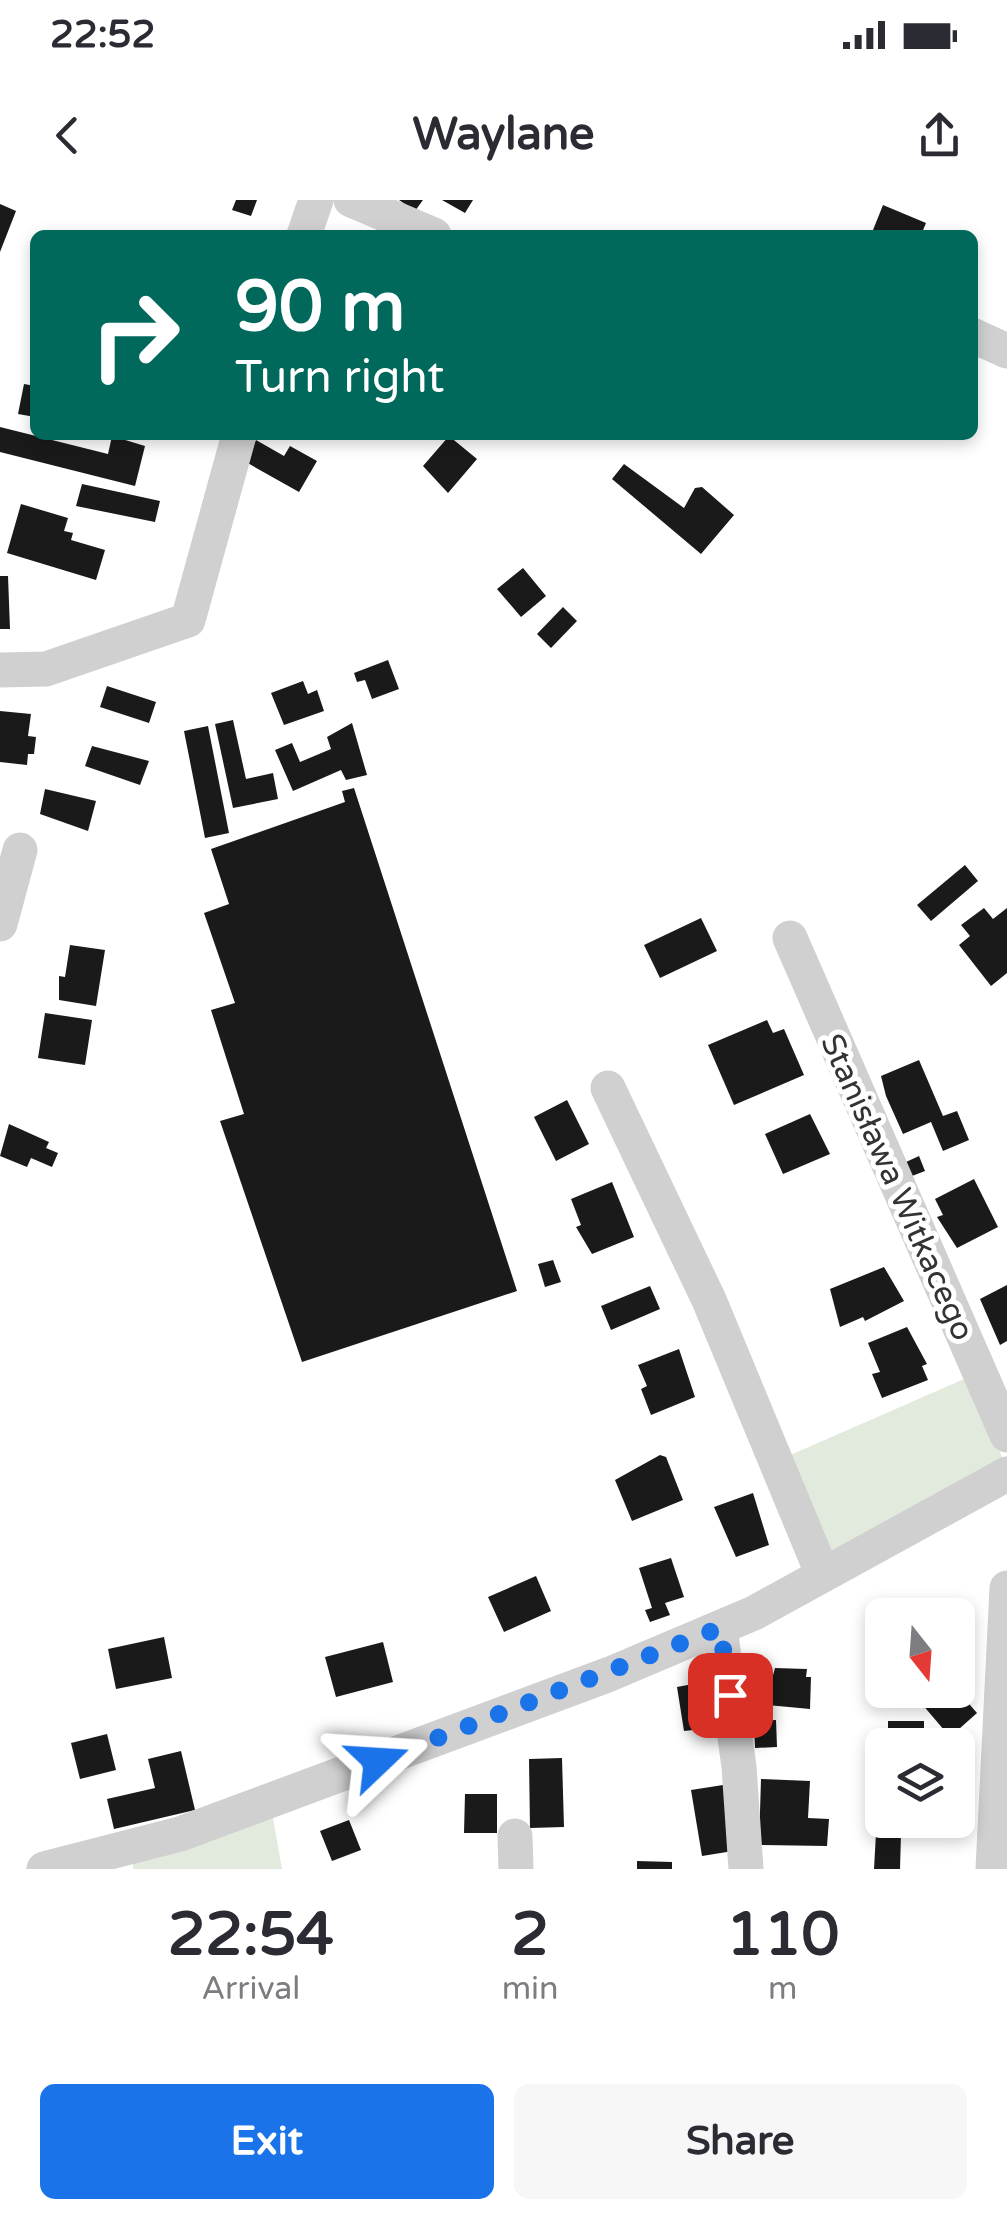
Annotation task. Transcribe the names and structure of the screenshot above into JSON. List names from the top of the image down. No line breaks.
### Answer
{"streets":{"street":["Stanisława Witkacego"]},"north":"bottom","page":{"status":"22:52","header":"Waylane","turn":["90 m","Turn right"],"eta":["22:54","Arrival","2","min","110","m"],"buttons":["Exit","Share"]}}
